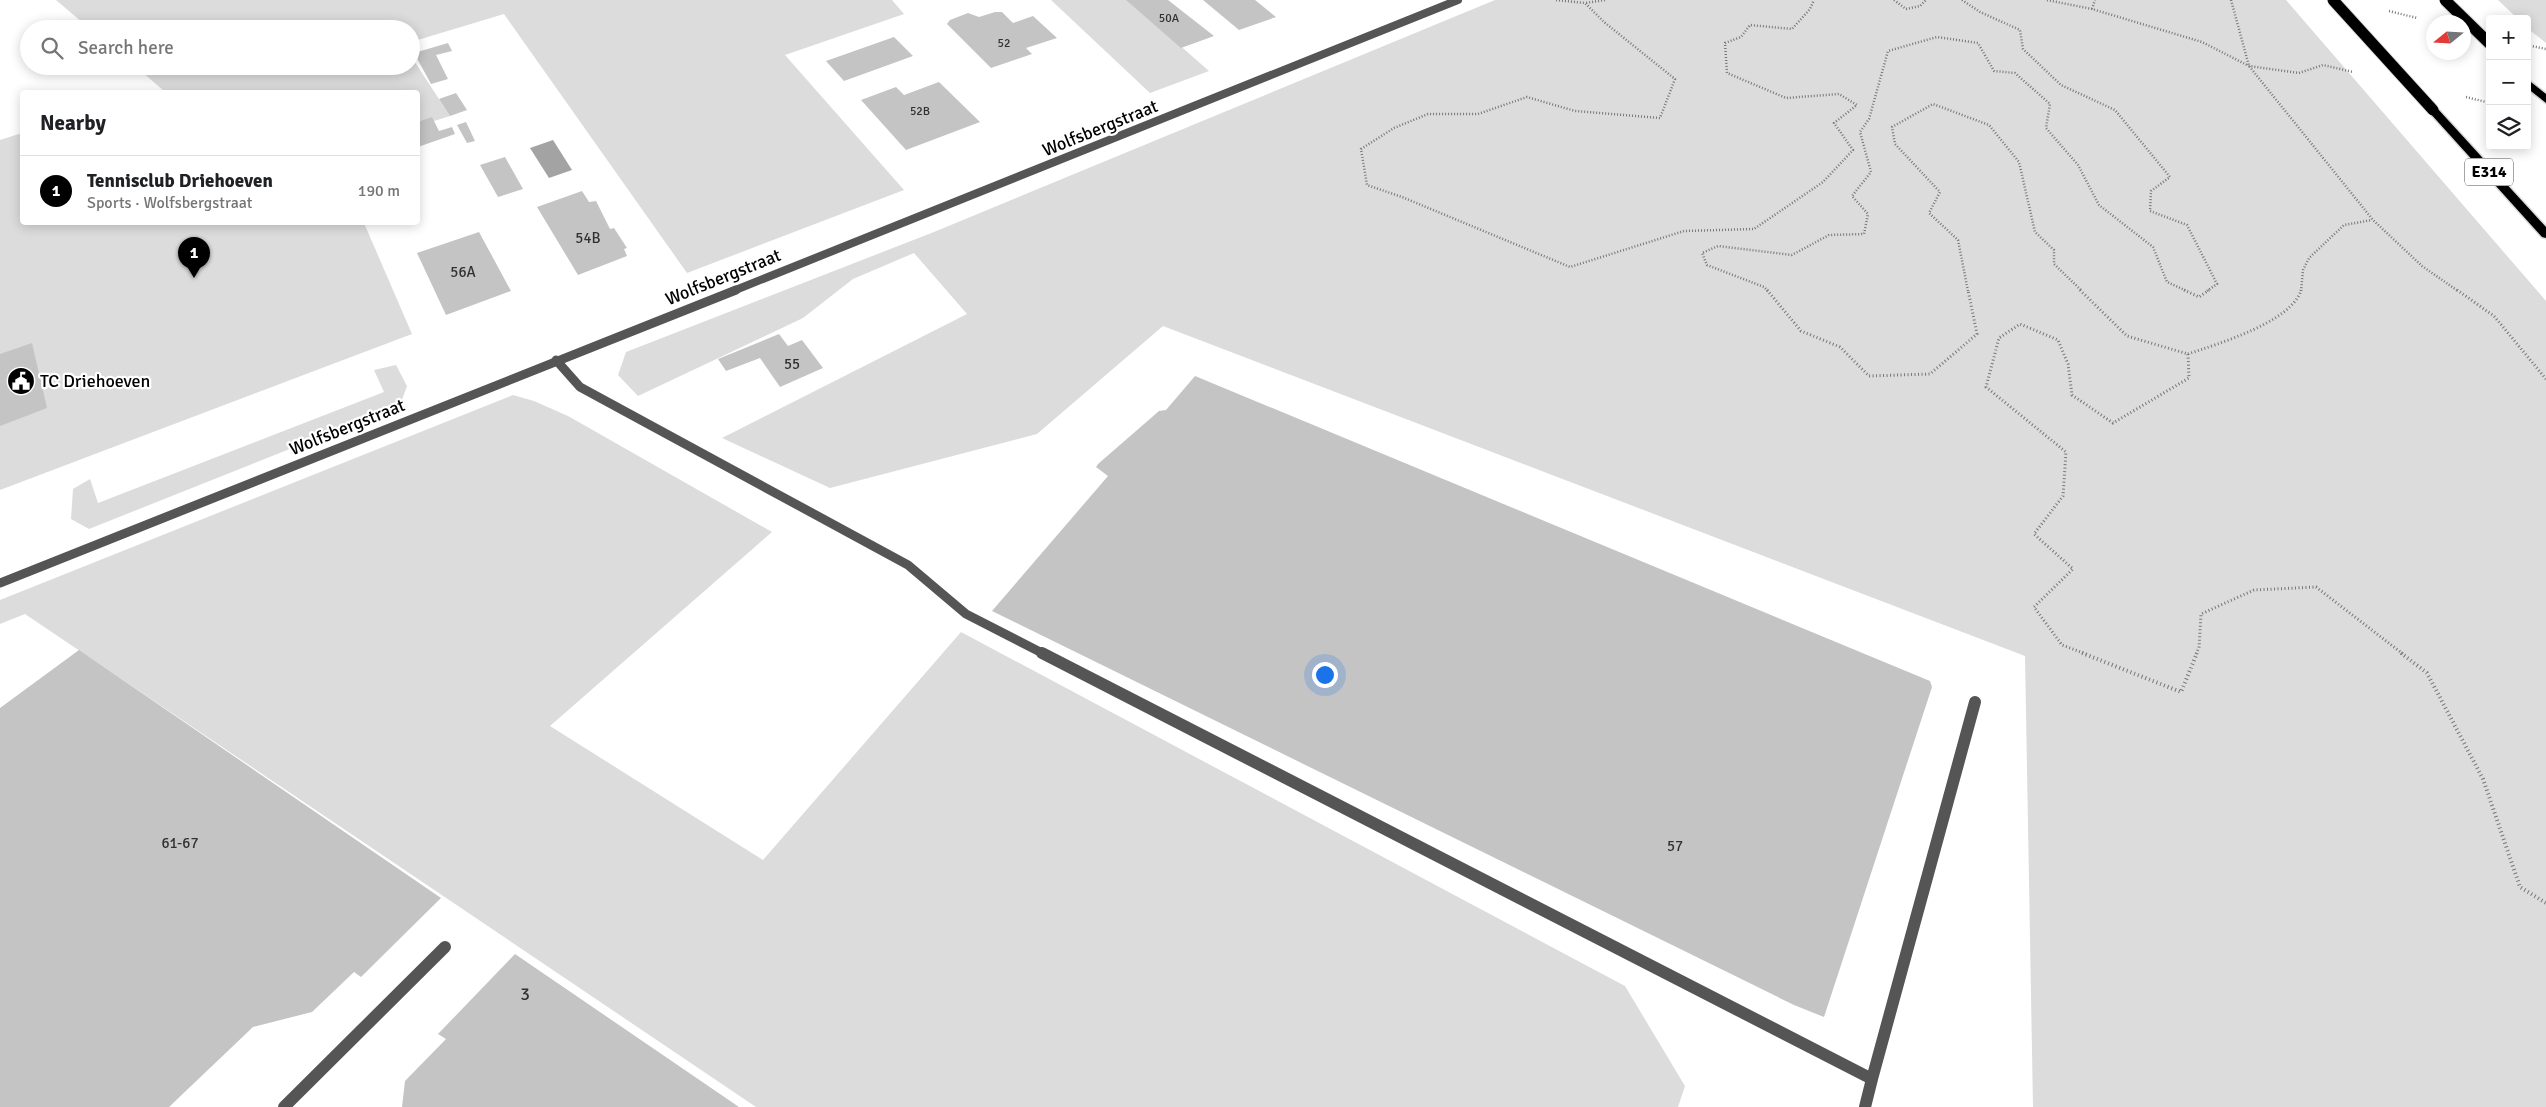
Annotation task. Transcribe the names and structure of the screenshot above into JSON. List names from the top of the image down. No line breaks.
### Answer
{"streets":{"highway":["E314"],"street":["Wolfsbergstraat"]},"places":{"public building":["TC Driehoeven"]},"house_numbers":["50A","52","52B","54B","56A","55","61-67","57","3"],"north":"left","page":{"map_buttons":["+","−"],"search":"Search here","heading":"Nearby","list":[{"mark":"1","name":"Tennisclub Driehoeven","note":"Sports · Wolfsbergstraat","value":"190 m"}],"pins":"1"}}
